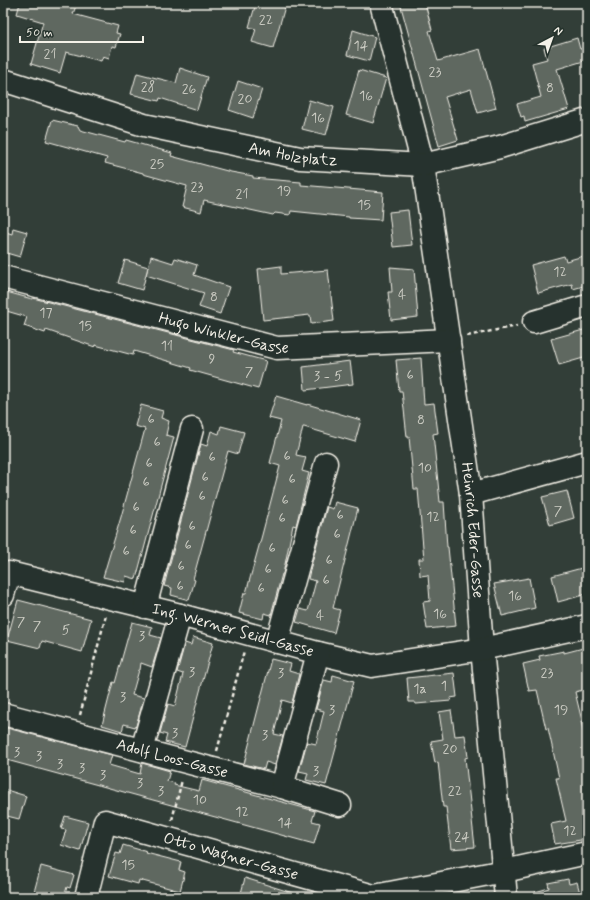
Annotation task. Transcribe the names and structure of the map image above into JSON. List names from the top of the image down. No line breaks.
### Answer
{"streets":{"street":["Am Holzplatz","Hugo Winkler-Gasse","Heinrich Eder-Gasse","Ing. Werner Seidl-Gasse","Adolf Loos-Gasse","Otto Wagner-Gasse"]},"crossings":[["Am Holzplatz","Heinrich Eder-Gasse"],["Hugo Winkler-Gasse","Heinrich Eder-Gasse"],["Heinrich Eder-Gasse","Ing. Werner Seidl-Gasse"],["Heinrich Eder-Gasse","Otto Wagner-Gasse"]],"house_numbers":["22","14","21","23","28","8","26","16","20","16","25","23","19","21","15","12","4","8","17","15","11","9","7","6","3 - 5","6","8","6","6","6","6","10","6","6","6","6","6","6","7","6","12","6","6","6","6","6","6","6","6","6","6","6","6","6","16","16","4","7","7","5","3","3","3","23","1","1a","3","3","19","3","3","20","3","3","3","3","3","3","3","3","22","10","12","14","12","24","15"],"scale_bar":"50 m","north":"top right"}
